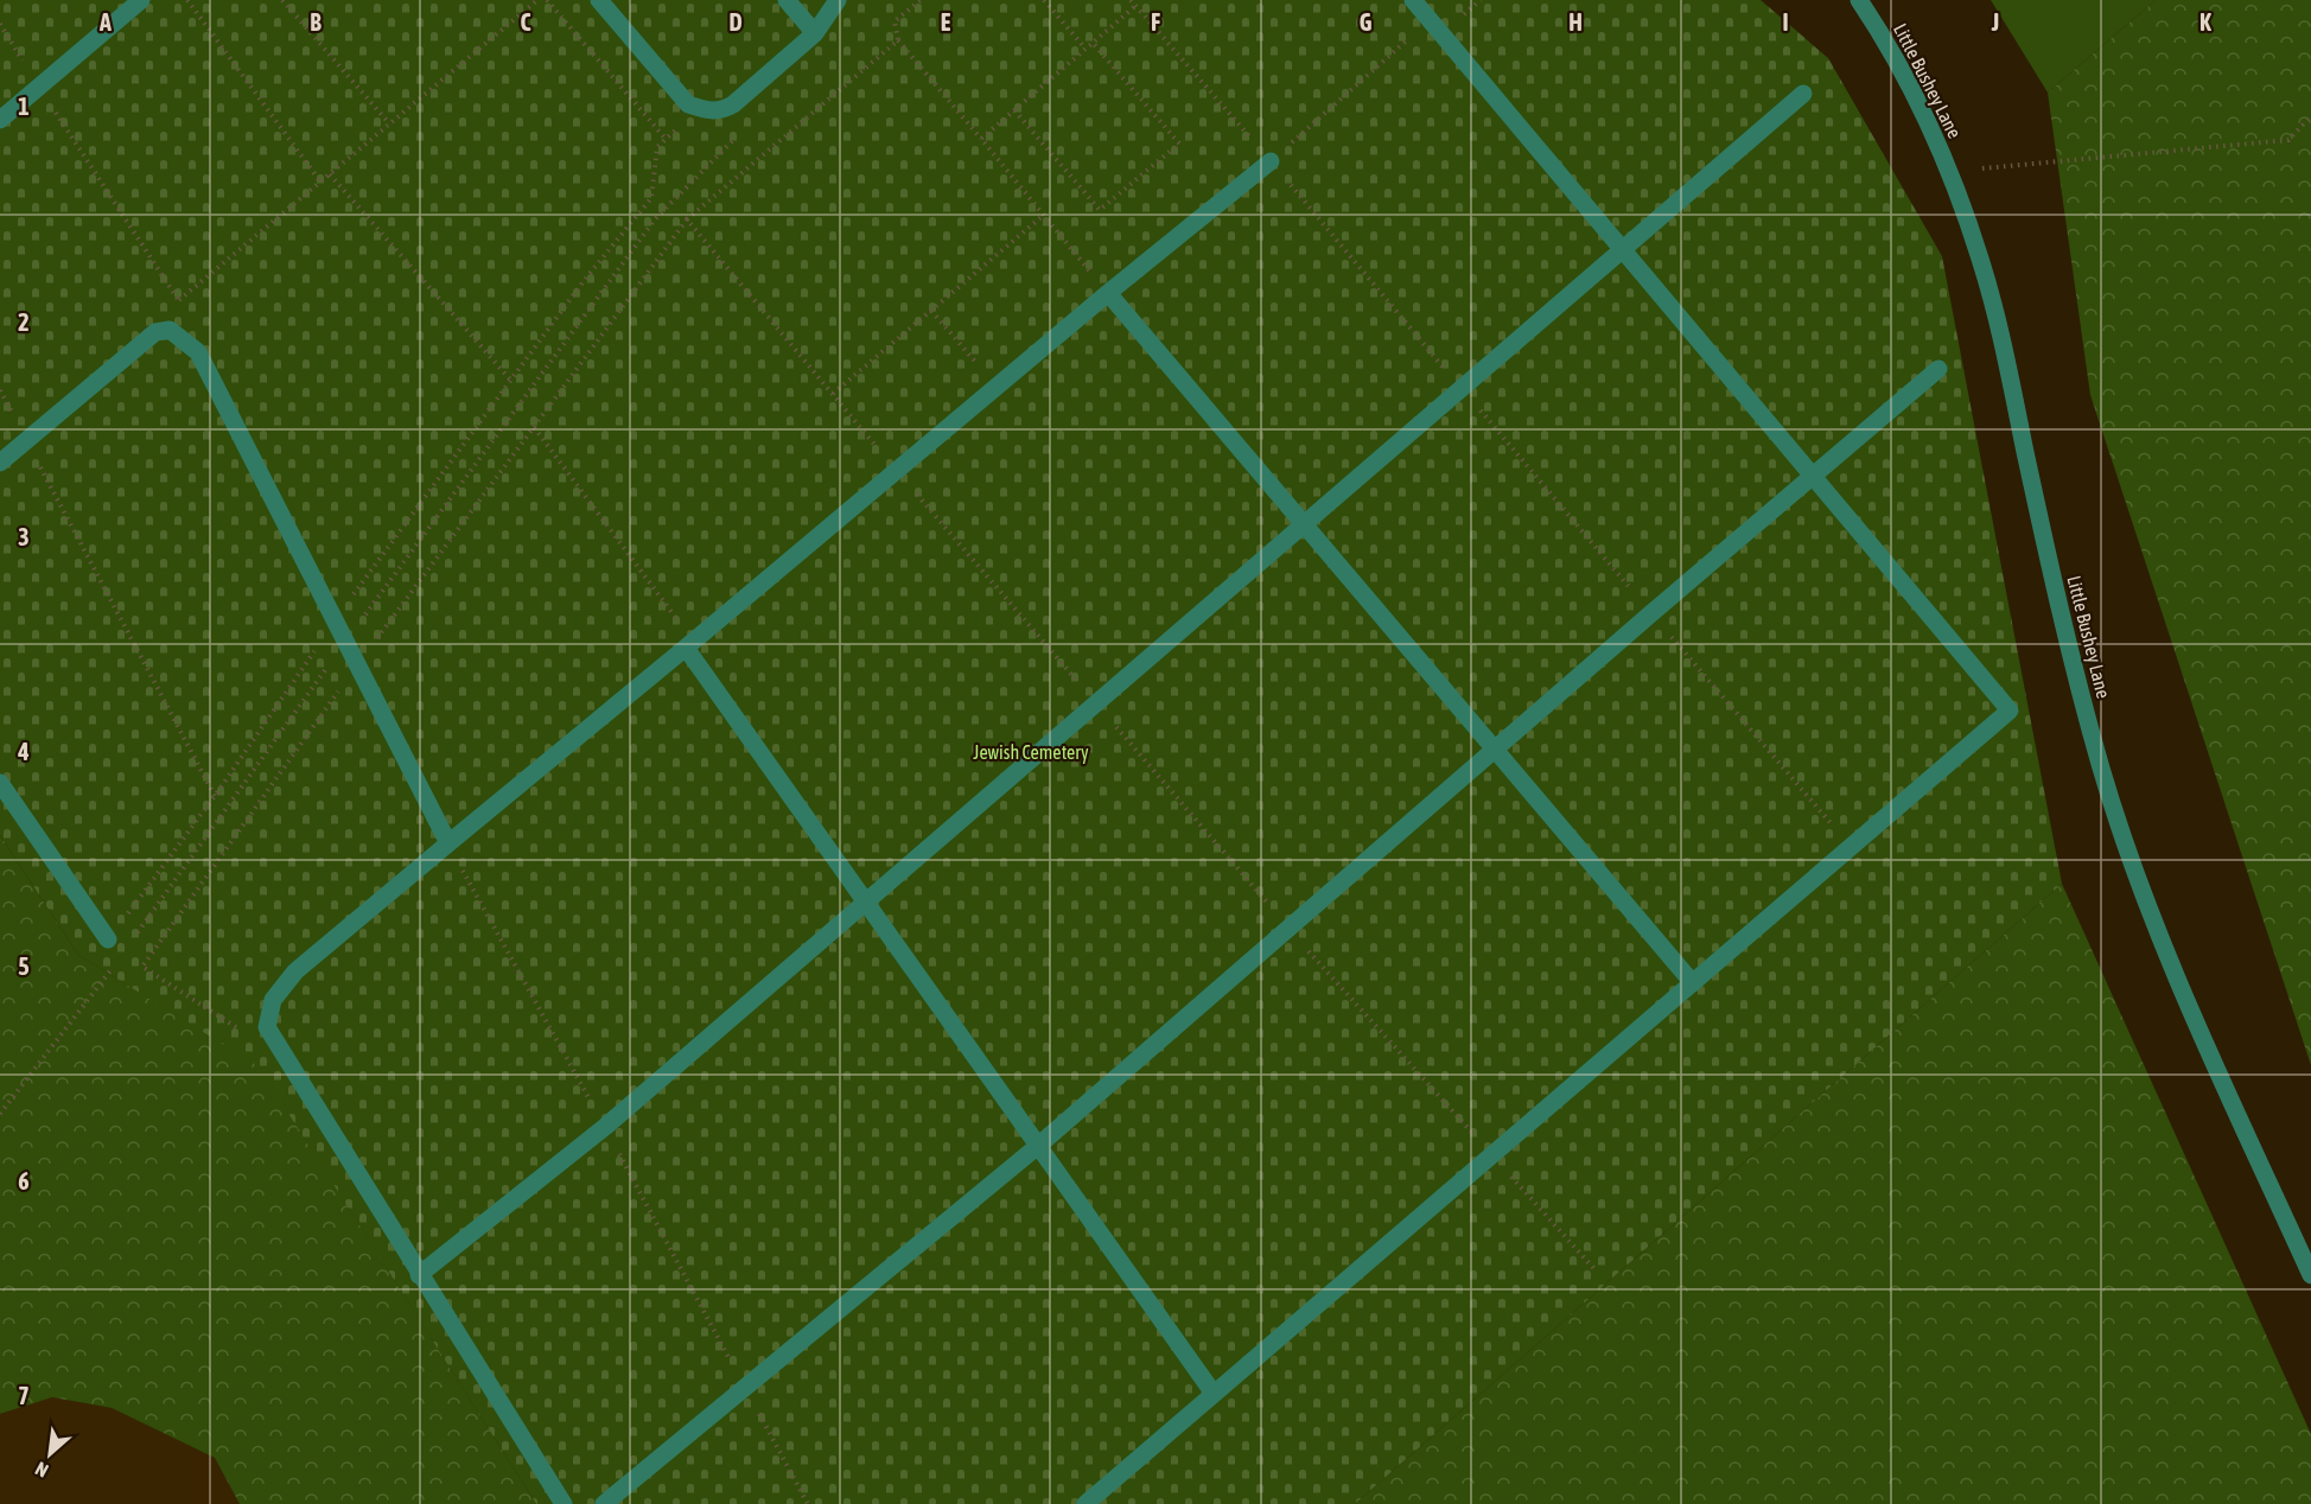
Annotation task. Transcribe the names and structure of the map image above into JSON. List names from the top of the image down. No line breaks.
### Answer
{"streets":{"street":["Little Bushey Lane"]},"parks":["Jewish Cemetery"],"north":"bottom left","grid":{"columns":["A","B","C","D","E","F","G","H","I","J","K"],"rows":["1","2","3","4","5","6","7"]}}
